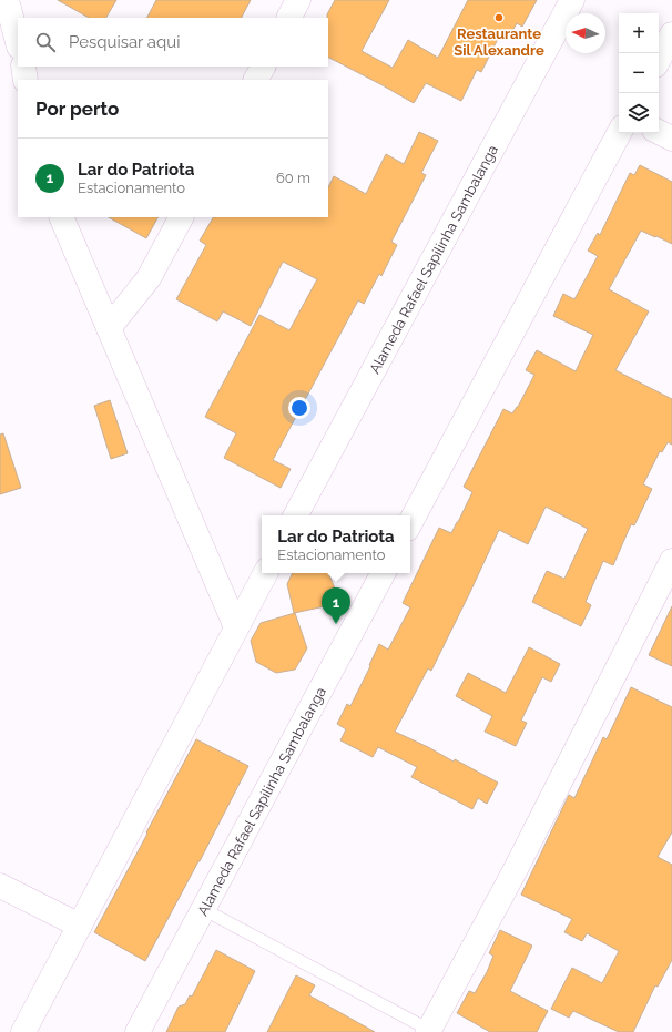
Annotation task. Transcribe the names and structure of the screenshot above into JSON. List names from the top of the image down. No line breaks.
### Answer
{"streets":{"street":["Alameda Rafael Sapilinha Sambalanga"]},"places":["Restaurante Sil Alexandre"],"north":"left","page":{"map_buttons":["+","−"],"search":"Pesquisar aqui","heading":"Por perto","list":[{"mark":"1","name":"Lar do Patriota","note":"Estacionamento","value":"60 m"}],"popup":["Lar do Patriota","Estacionamento"],"pins":"1"}}
